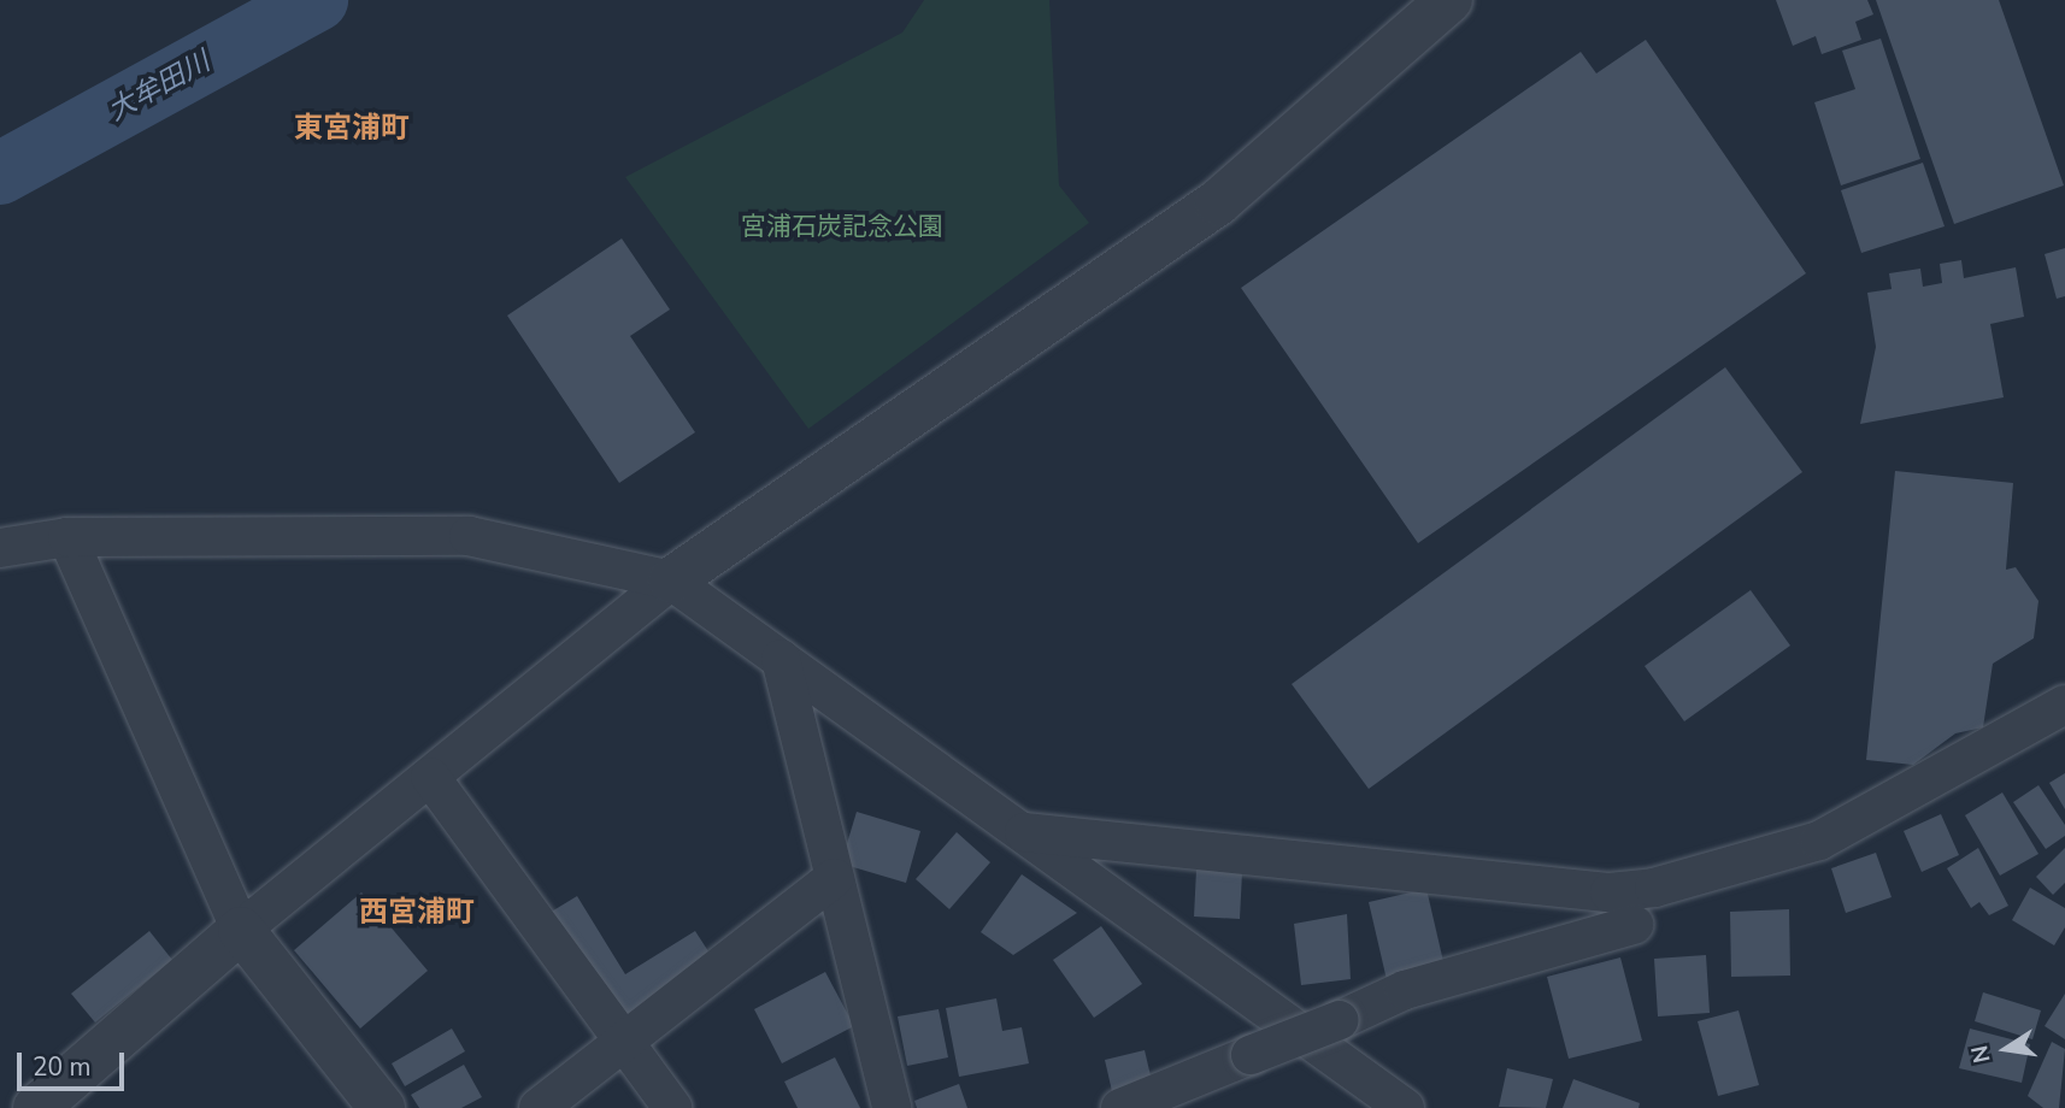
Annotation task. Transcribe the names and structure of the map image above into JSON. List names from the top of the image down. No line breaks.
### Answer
{"districts":["東宮浦町","西宮浦町"],"water":["大牟田川"],"parks":["宮浦石炭記念公園"],"scale_bar":"20 m","north":"left"}
